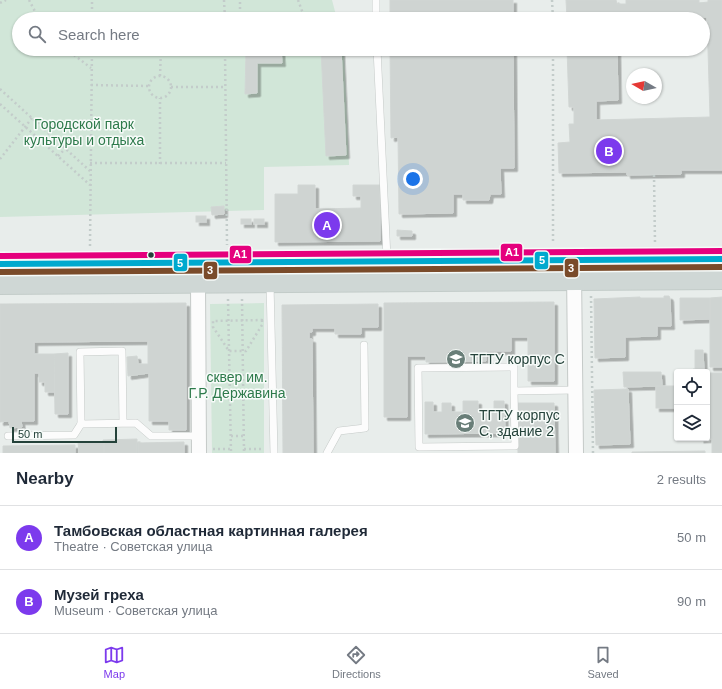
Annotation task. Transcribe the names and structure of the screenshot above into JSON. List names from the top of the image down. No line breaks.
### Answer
{"parks":["Городской парк культуры и отдыха","сквер им. Г.Р. Державина"],"places":{"school or university":["ТГТУ корпус С","ТГТУ корпус С, здание 2"]},"lines":["transit line А1","transit line 5","transit line 3"],"scale_bar":"50 m","north":"left","page":{"search":"Search here","pins":["B","A"],"scale":"50 m","heading":["Nearby","2 results"],"list":[{"mark":"A","name":"Тамбовская областная картинная галерея","note":"Theatre · Советская улица","value":"50 m"},{"mark":"B","name":"Музей греха","note":"Museum · Советская улица","value":"90 m"}],"nav":["Map","Directions","Saved"]}}
